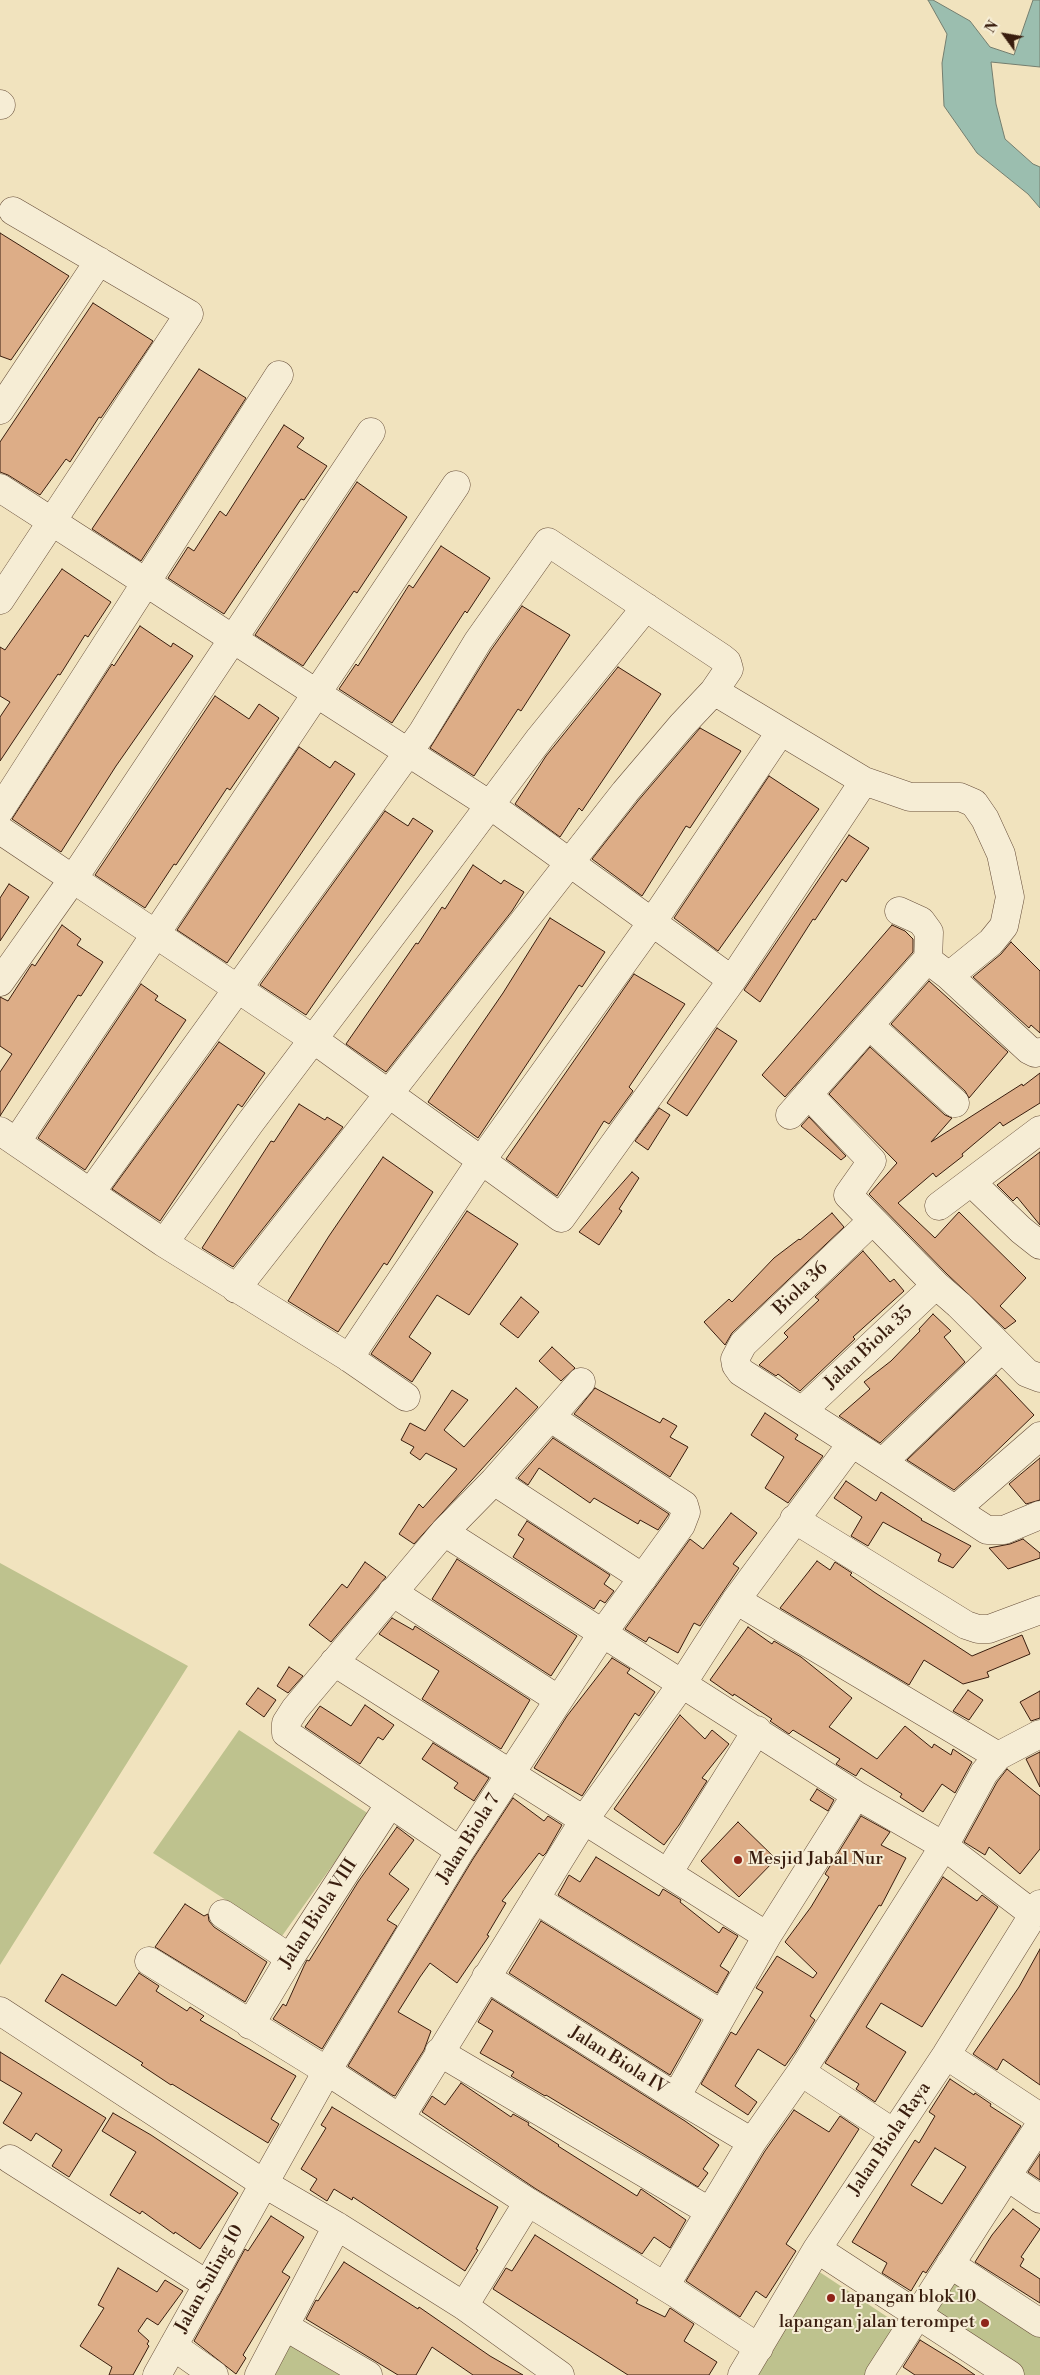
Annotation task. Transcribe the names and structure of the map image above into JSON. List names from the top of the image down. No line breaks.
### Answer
{"streets":{"street":["Biola 36","Jalan Biola 35","Jalan Biola 7","Jalan Biola VIII","Jalan Biola IV","Jalan Biola Raya","Jalan Suling 10"]},"crossings":[["Biola 36","Jalan Biola 35"],["Jalan Biola 7","Jalan Suling 10"]],"places":["Mesjid Jabal Nur","lapangan blok 10","lapangan jalan terompet"],"north":"top left"}
